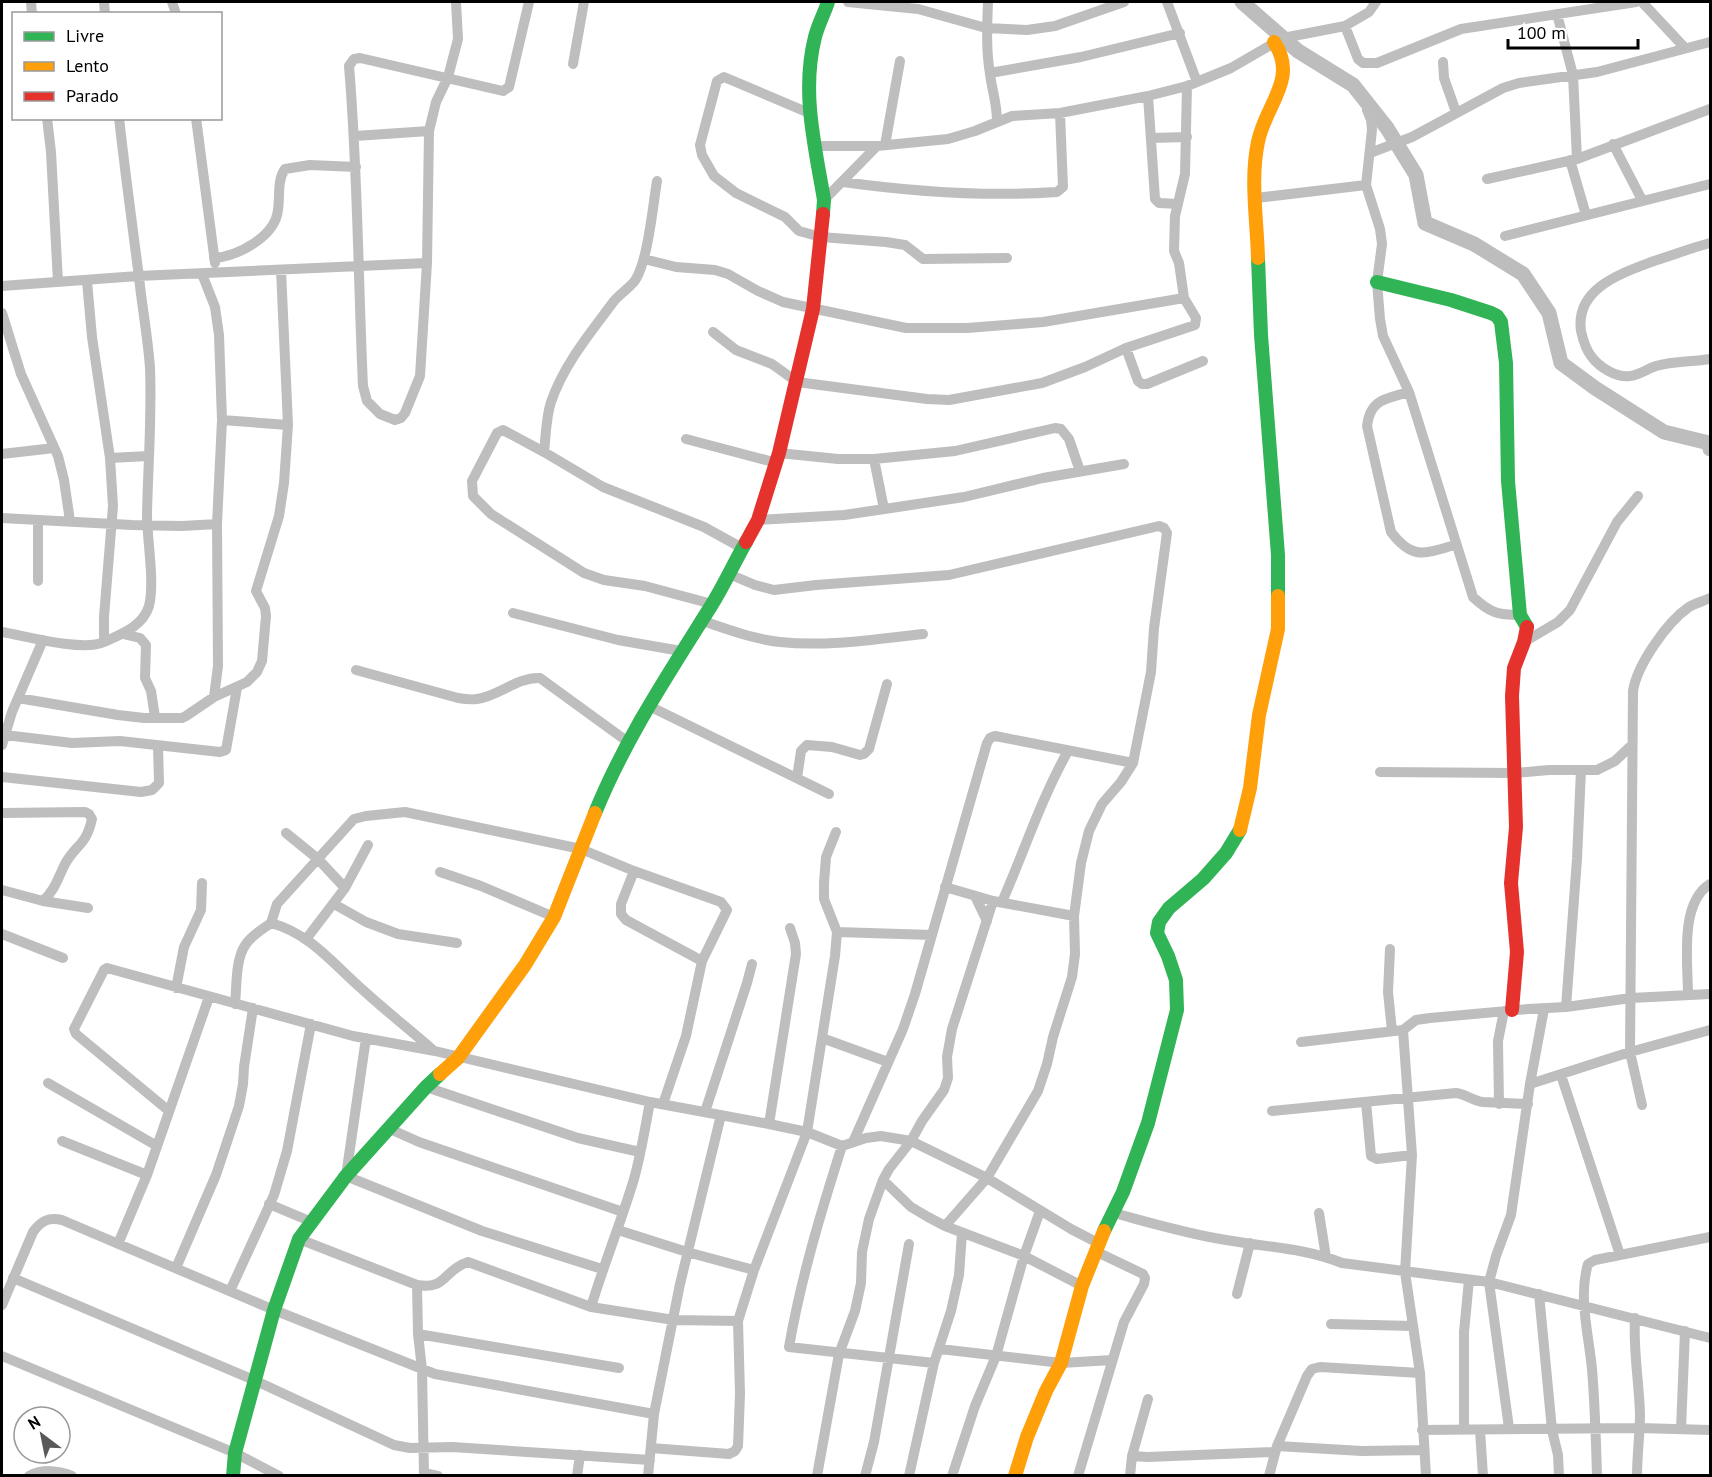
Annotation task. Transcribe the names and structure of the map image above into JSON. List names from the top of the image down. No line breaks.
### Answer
{"legend":["Livre","Lento","Parado"],"scale_bar":"100 m","north":"top left"}
